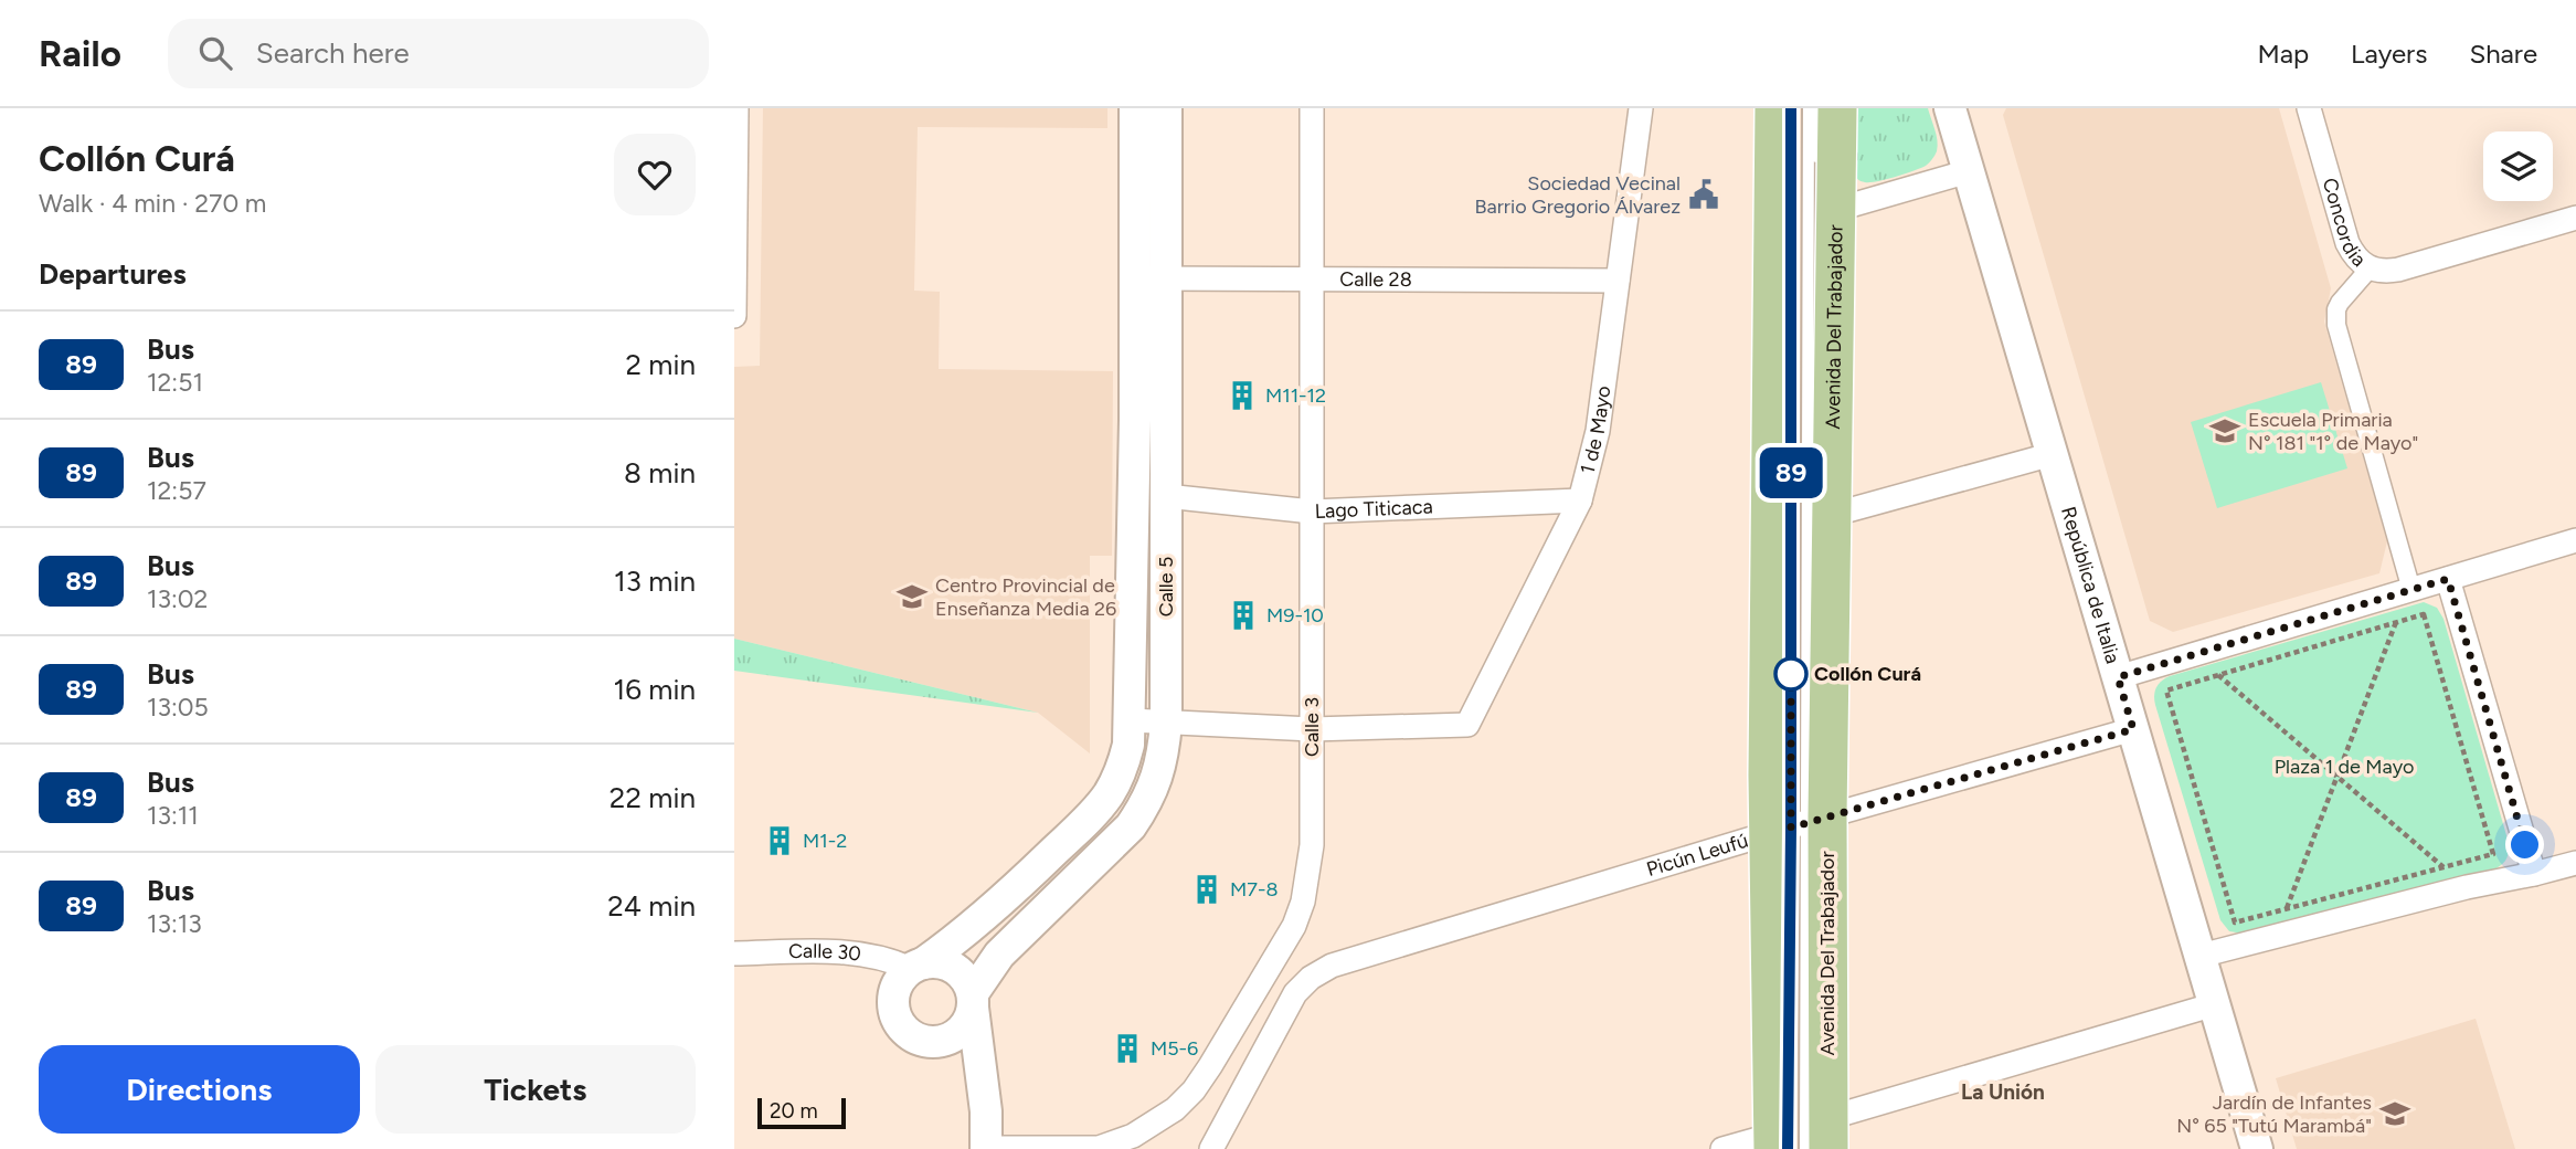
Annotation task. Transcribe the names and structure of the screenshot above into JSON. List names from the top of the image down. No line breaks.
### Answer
{"streets":{"main road":["Avenida Del Trabajador"],"street":["Concordia","Calle 28","1 de Mayo","Lago Titicaca","República de Italia","Calle 5","Calle 3","Picún Leufú","Calle 30"]},"crossings":[["Calle 28","1 de Mayo"],["Calle 28","Calle 5"],["Calle 28","Calle 3"],["Avenida Del Trabajador","Picún Leufú"],["1 de Mayo","Lago Titicaca"],["1 de Mayo","Calle 3"],["Lago Titicaca","Calle 5"],["Lago Titicaca","Calle 3"],["República de Italia","Picún Leufú"],["Calle 5","Calle 30"]],"districts":["La Unión"],"parks":["Plaza 1 de Mayo"],"places":{"public building":["Sociedad Vecinal Barrio Gregorio Álvarez"],"building":["M11-12","M9-10","M1-2","M7-8","M5-6"],"school or university":["Escuela Primaria N° 181 \"1° de Mayo\"","Centro Provincial de Enseñanza Media 26","Jardín de Infantes N° 65 \"Tutú Marambá\""],"other":["Collón Curá"]},"lines":["bus line 89"],"scale_bar":"20 m","page":{"header":"Railo","search":"Search here","nav":["Map","Layers","Share"],"heading":[["Collón Curá","Walk · 4 min · 270 m"],"Departures"],"on_map":"89","list":[{"mark":"89","name":"Bus","note":"12:51","value":"2 min"},{"mark":"89","name":"Bus","note":"12:57","value":"8 min"},{"mark":"89","name":"Bus","note":"13:02","value":"13 min"},{"mark":"89","name":"Bus","note":"13:05","value":"16 min"},{"mark":"89","name":"Bus","note":"13:11","value":"22 min"},{"mark":"89","name":"Bus","note":"13:13","value":"24 min"}],"buttons":["Directions","Tickets"],"scale":"20 m"}}
